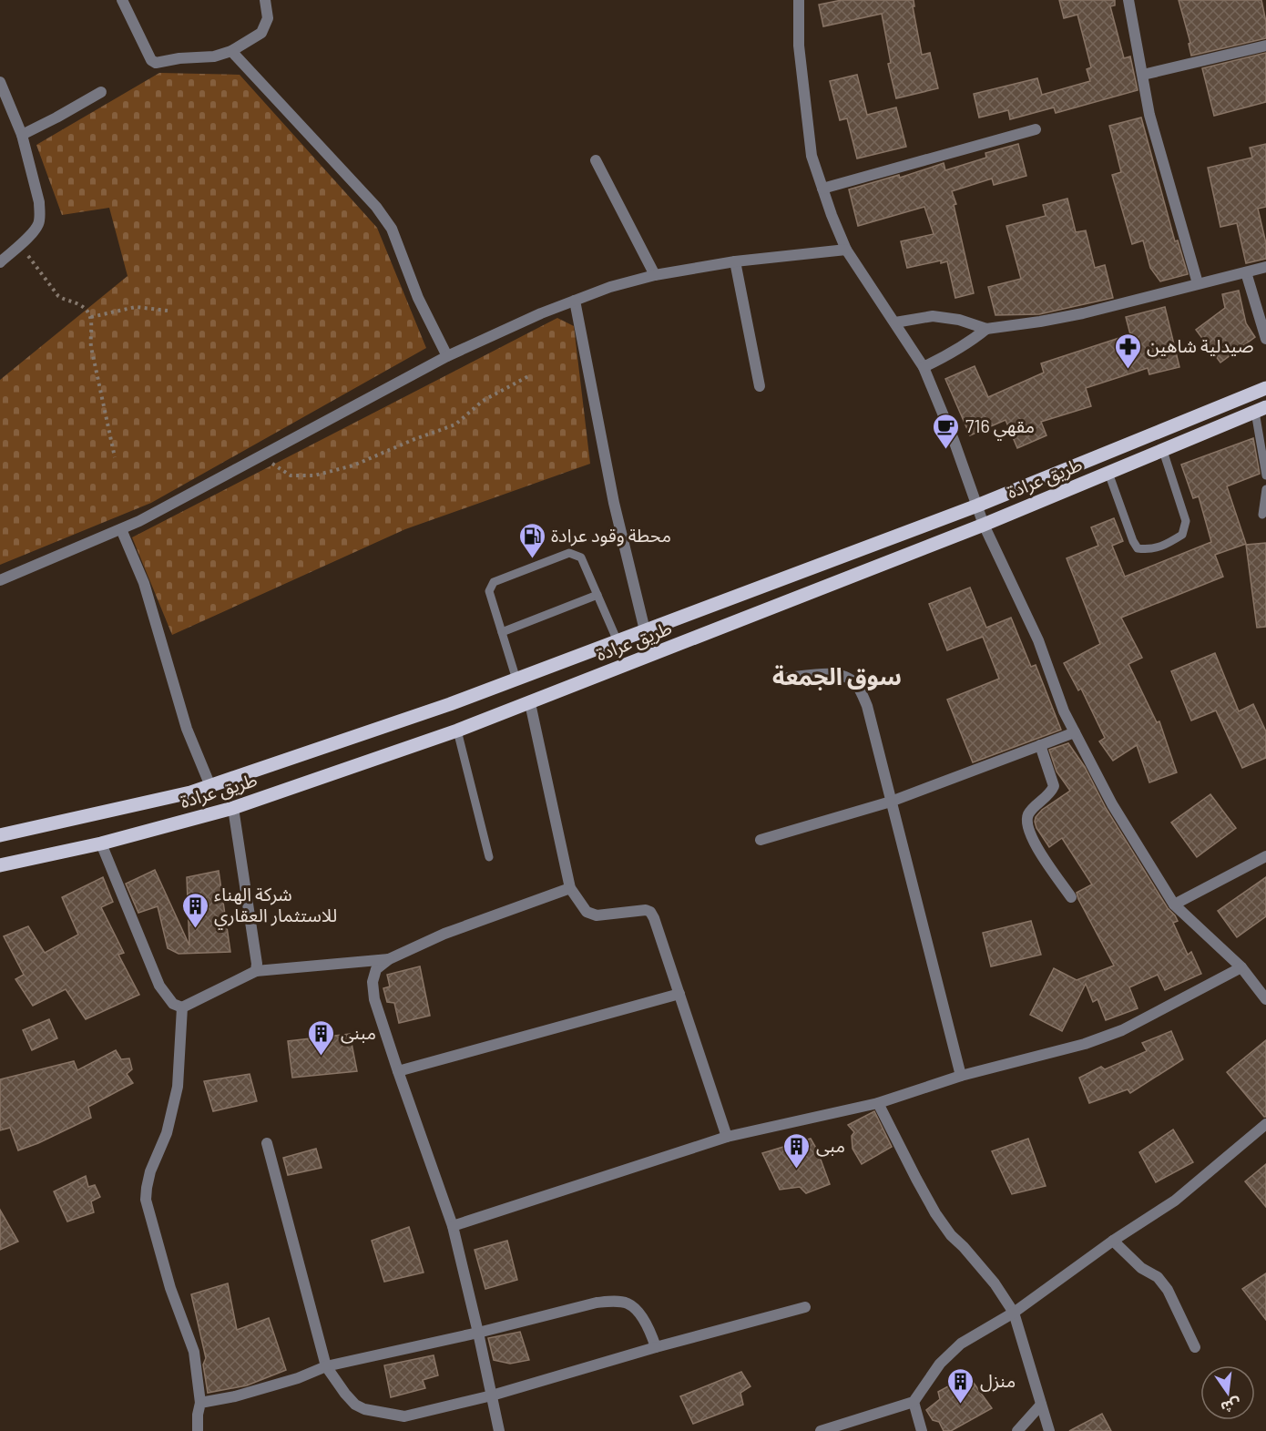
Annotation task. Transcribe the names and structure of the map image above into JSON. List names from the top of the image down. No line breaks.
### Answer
{"streets":{"main road":["طريق عرادة"]},"districts":["سوق الجمعة"],"places":{"pharmacy":["صيدلية شاهين"],"cafe":["مقهي 716"],"fuel station":["محطة وقود عرادة"],"building":["شركة الهناء للاستثمار العقاري","مبنى","مبى","منزل"]},"north":"bottom"}
